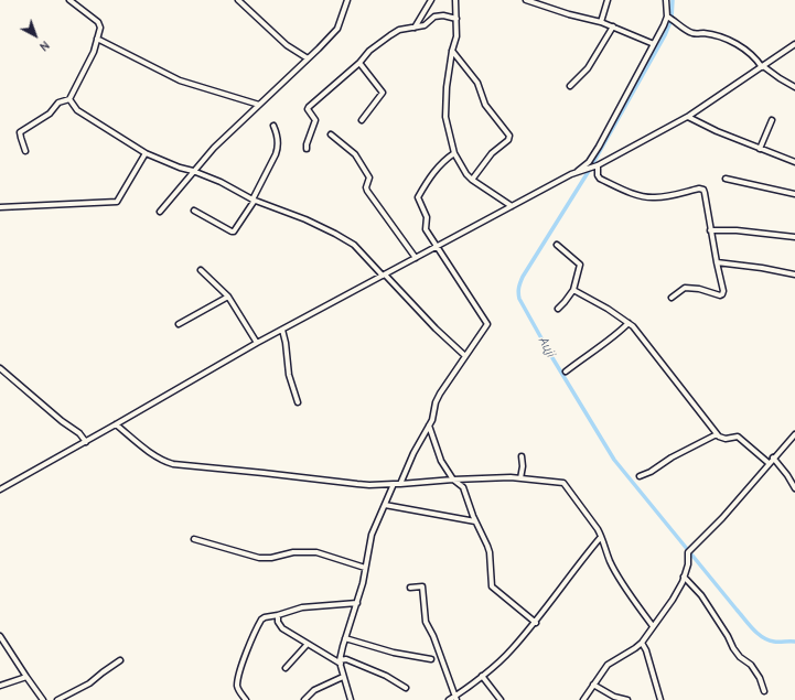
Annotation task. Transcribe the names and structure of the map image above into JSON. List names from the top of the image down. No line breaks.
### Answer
{"water":["Auji"],"north":"bottom right"}
